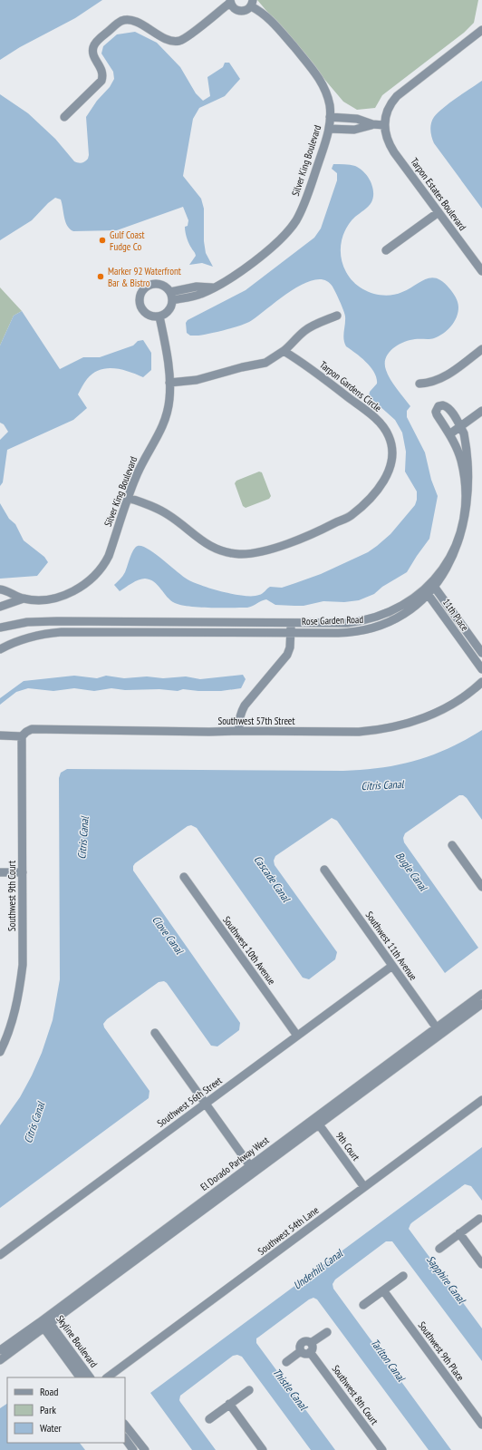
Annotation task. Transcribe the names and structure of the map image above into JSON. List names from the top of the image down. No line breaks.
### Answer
{"streets":{"street":["Silver King Boulevard","Tarpon Estates Boulevard","Tarpon Gardens Circle","11th Place","Rose Garden Road","Southwest 57th Street","Southwest 9th Court","Southwest 11th Avenue","Southwest 10th Avenue","Southwest 56th Street","9th Court","El Dorado Parkway West","Southwest 54th Lane","Skyline Boulevard","Southwest 9th Place","Southwest 8th Court"]},"crossings":[["Silver King Boulevard","Tarpon Gardens Circle"],["11th Place","Rose Garden Road"],["Southwest 57th Street","Southwest 9th Court"],["Southwest 11th Avenue","Southwest 56th Street"],["Southwest 11th Avenue","El Dorado Parkway West"],["Southwest 10th Avenue","Southwest 56th Street"],["9th Court","El Dorado Parkway West"],["9th Court","Southwest 54th Lane"],["El Dorado Parkway West","Skyline Boulevard"]],"water":["Citris Canal","Bugle Canal","Cascade Canal","Clove Canal","Underhill Canal","Sapphire Canal","Tarlton Canal","Thistle Canal"],"places":["Gulf Coast Fudge Co","Marker 92 Waterfront Bar & Bistro"],"legend":["Road","Park","Water"]}
